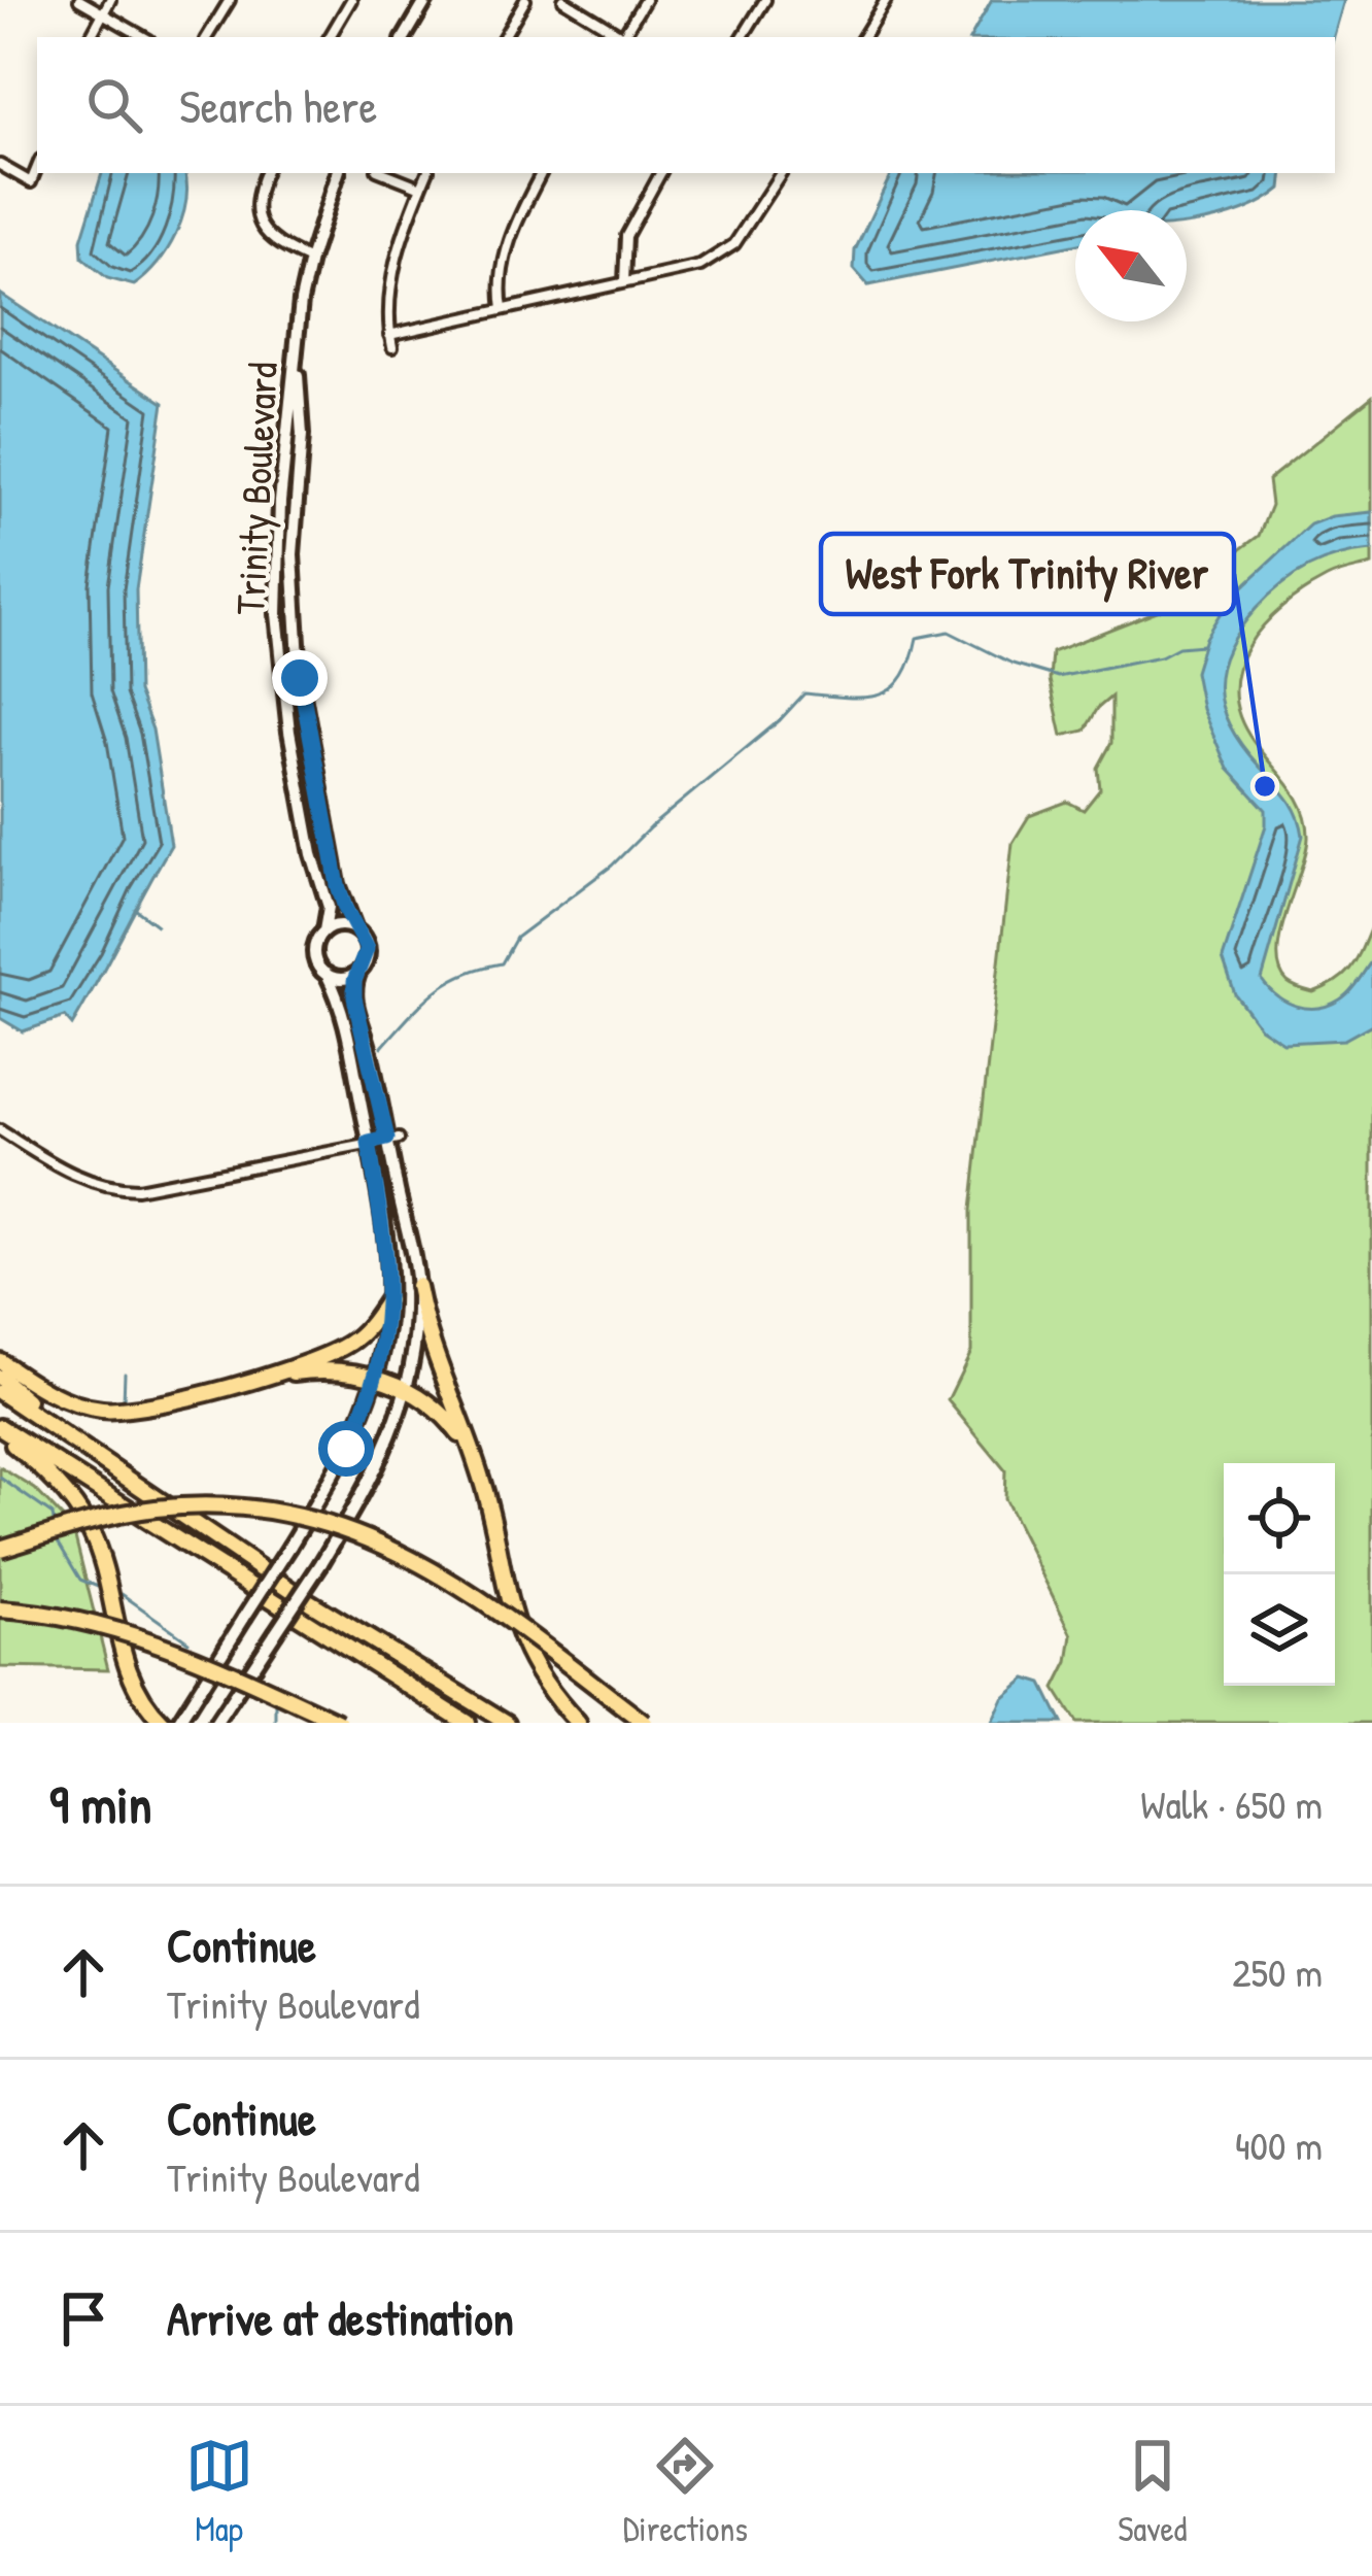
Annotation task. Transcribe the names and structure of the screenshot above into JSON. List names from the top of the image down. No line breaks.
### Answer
{"streets":{"main road":["Trinity Boulevard"]},"places":["West Fork Trinity River"],"north":"top left","page":{"search":"Search here","heading":["9 min","Walk · 650 m"],"list":[["Continue","Trinity Boulevard","250 m"],["Continue","Trinity Boulevard","400 m"],"Arrive at destination"],"nav":["Map","Directions","Saved"]}}
